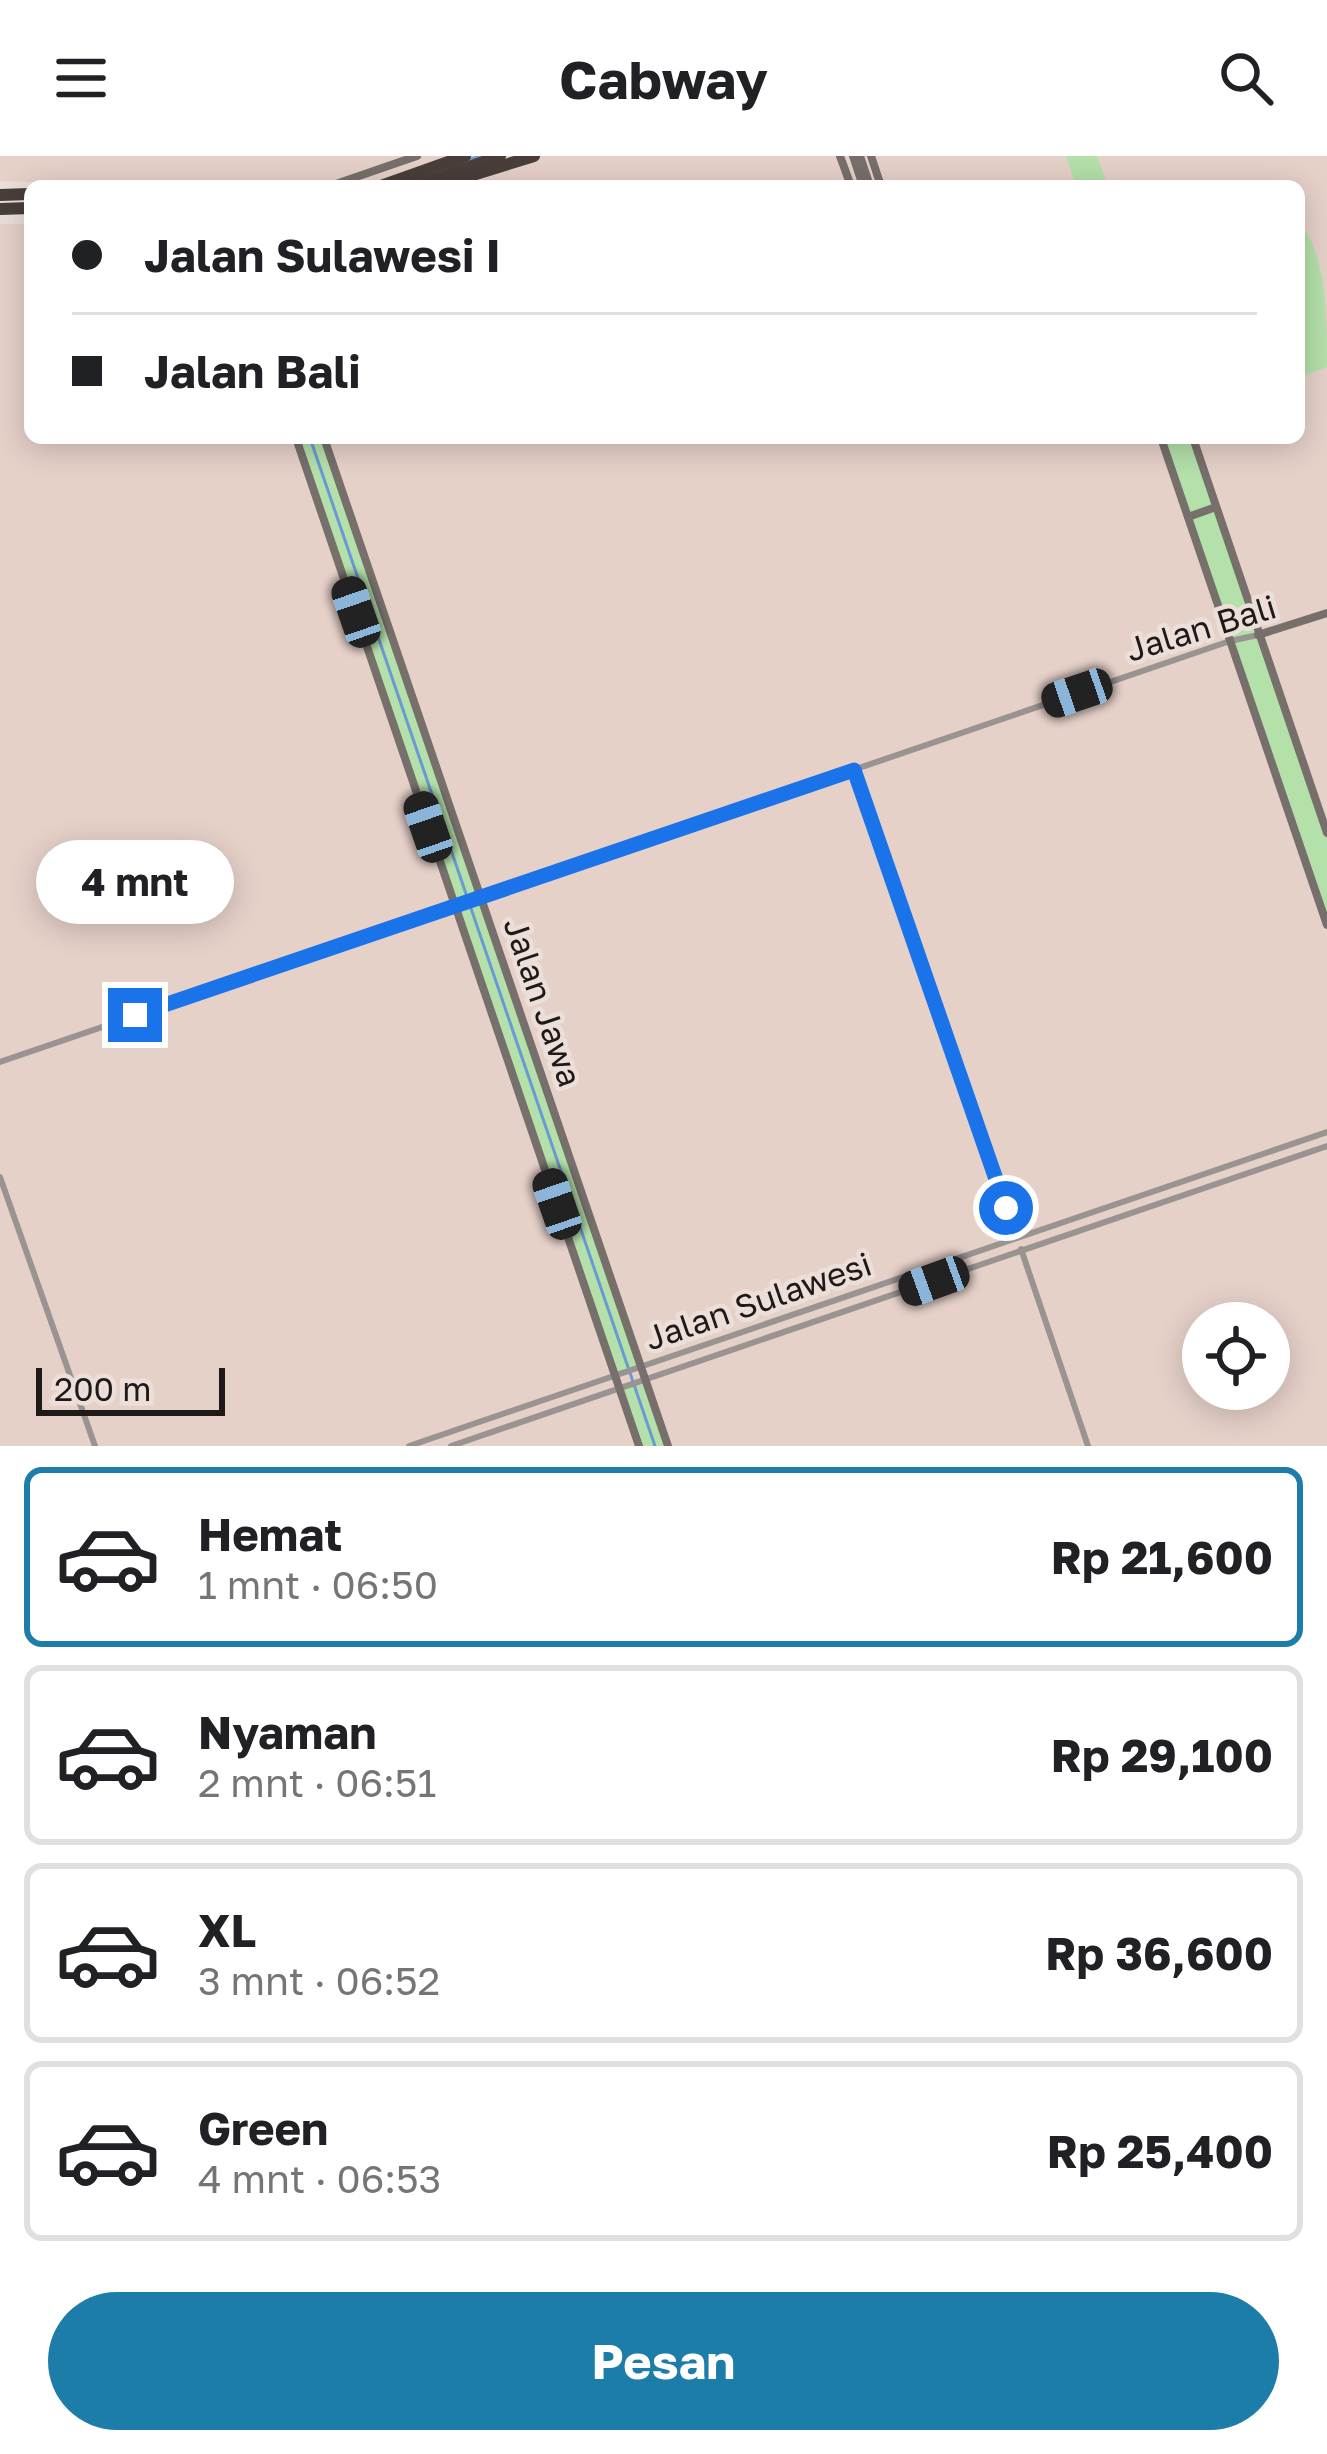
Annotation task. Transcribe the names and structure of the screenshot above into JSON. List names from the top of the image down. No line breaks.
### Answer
{"streets":{"street":["Jalan Bali","Jalan Jawa","Jalan Sulawesi"]},"crossings":[["Jalan Bali","Jalan Jawa"],["Jalan Jawa","Jalan Sulawesi"]],"scale_bar":"200 m","page":{"header":"Cabway","banner":["Jalan Sulawesi I","Jalan Bali"],"bubble":"4 mnt","scale":"200 m","list":[{"name":"Hemat","note":"1 mnt · 06:50","value":"Rp 21,600"},{"name":"Nyaman","note":"2 mnt · 06:51","value":"Rp 29,100"},{"name":"XL","note":"3 mnt · 06:52","value":"Rp 36,600"},{"name":"Green","note":"4 mnt · 06:53","value":"Rp 25,400"}],"buttons":"Pesan"}}
